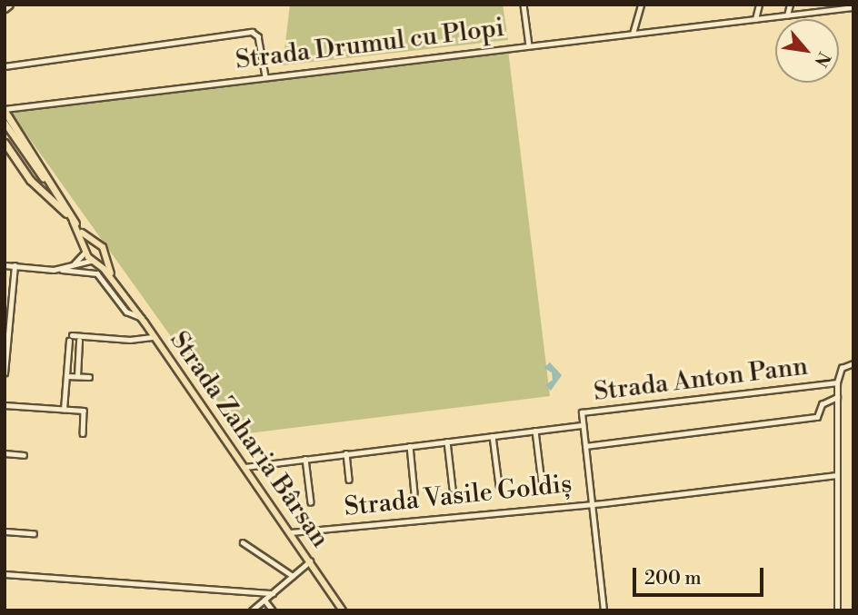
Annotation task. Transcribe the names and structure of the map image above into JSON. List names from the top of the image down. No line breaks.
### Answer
{"streets":{"main road":["Strada Zaharia Bârsan"],"street":["Strada Drumul cu Plopi","Strada Anton Pann","Strada Vasile Goldiș"]},"crossings":[["Strada Zaharia Bârsan","Strada Vasile Goldiș"]],"scale_bar":"200 m","north":"bottom right"}
